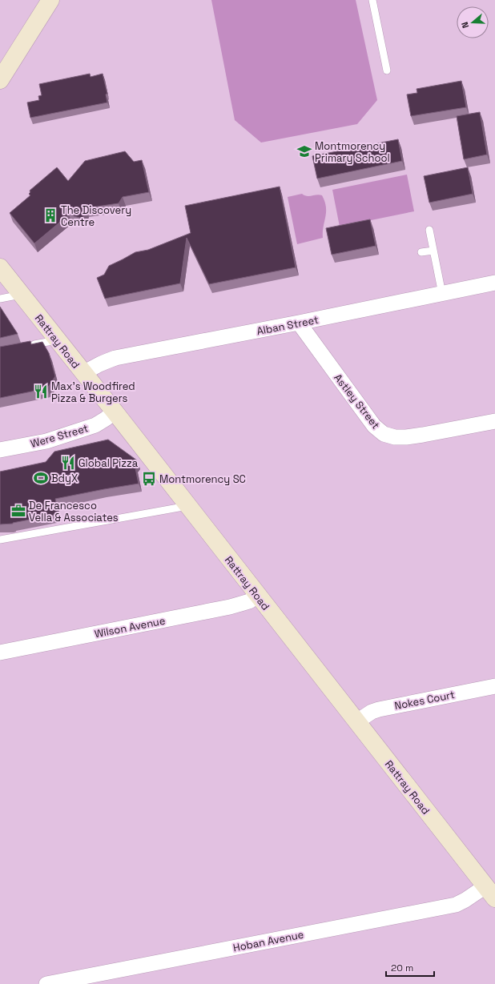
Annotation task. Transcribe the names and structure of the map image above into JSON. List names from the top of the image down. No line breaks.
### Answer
{"streets":{"street":["Alban Street","Rattray Road","Astley Street","Were Street","Wilson Avenue","Nokes Court","Hoban Avenue"]},"crossings":[["Alban Street","Rattray Road"],["Alban Street","Astley Street"],["Rattray Road","Were Street"],["Rattray Road","Wilson Avenue"],["Rattray Road","Nokes Court"],["Rattray Road","Hoban Avenue"]],"places":{"school or university":["Montmorency Primary School"],"building":["The Discovery Centre"],"restaurant":["Max's Woodfired Pizza & Burgers","Global Pizza"],"sports":["BdyX"],"bus stop":["Montmorency SC"],"office":["De Francesco Vella & Associates"]},"scale_bar":"20 m","north":"left"}
